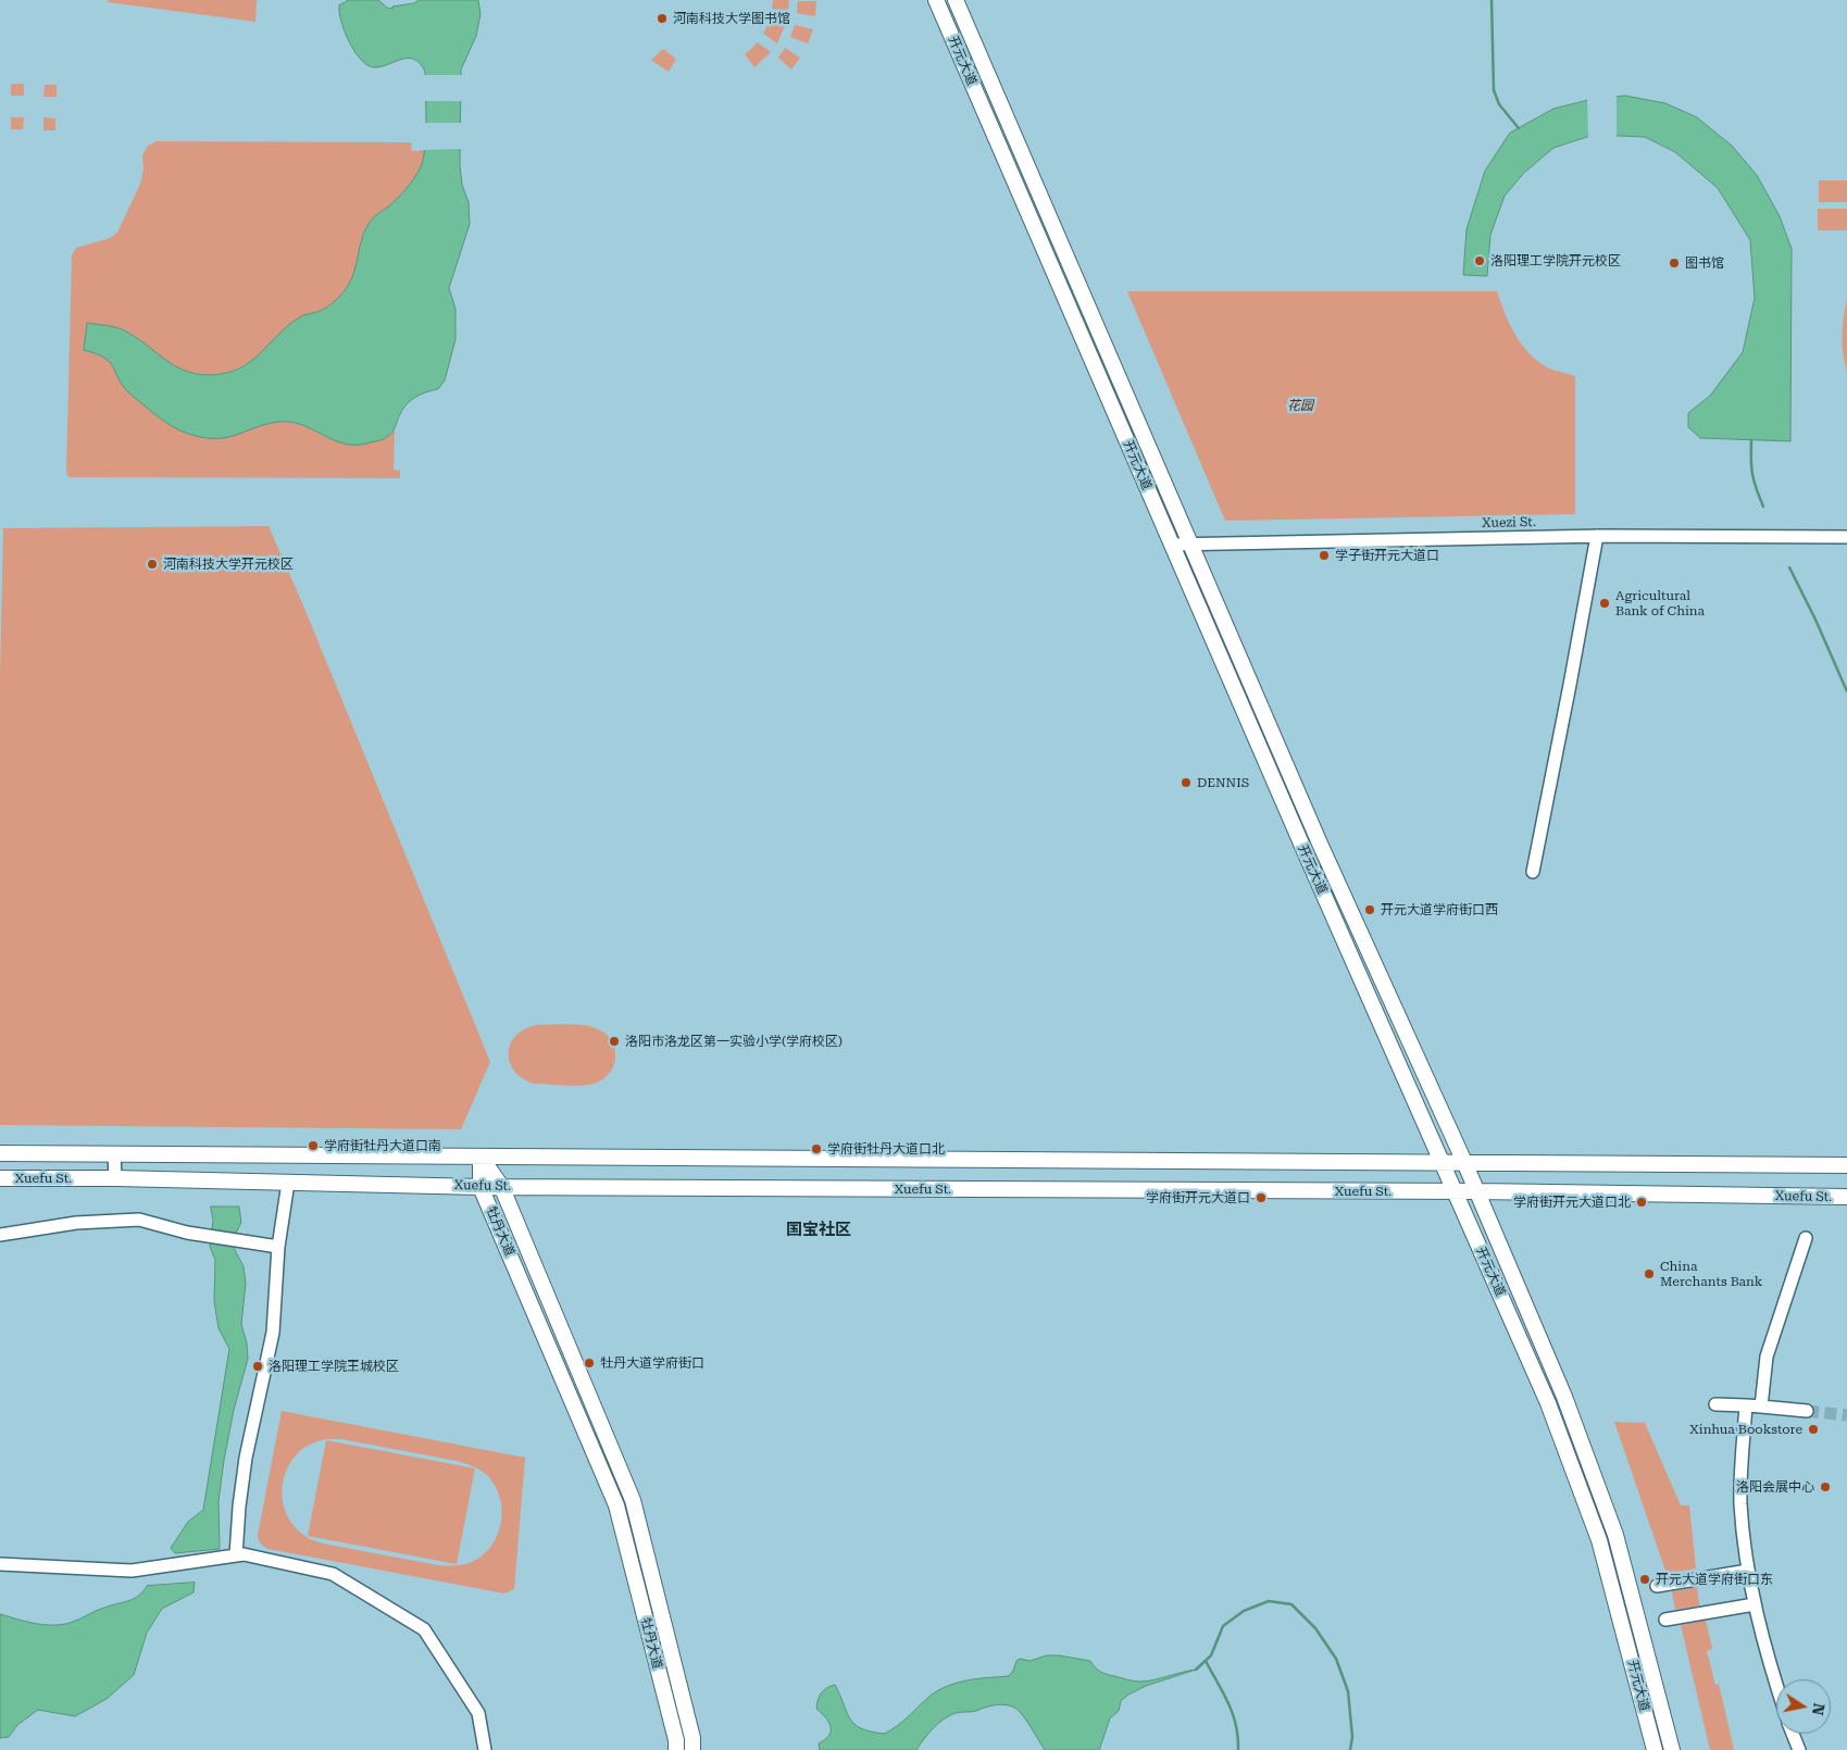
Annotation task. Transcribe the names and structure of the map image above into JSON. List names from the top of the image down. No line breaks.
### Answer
{"streets":{"main road":["开元大道","Xuefu St.","牡丹大道"],"street":["Xuezi St."]},"crossings":[["开元大道","Xuezi St."],["开元大道","Xuefu St."],["Xuefu St.","牡丹大道"]],"districts":["国宝社区"],"parks":["花园"],"places":["河南科技大学图书馆","洛阳理工学院开元校区","图书馆","学子街开元大道口","河南科技大学开元校区","Agricultural Bank of China","DENNIS","开元大道学府街口西","洛阳市洛龙区第一实验小学(学府校区)","学府街牡丹大道口南","学府街牡丹大道口北","学府街开元大道口","学府街开元大道口北","China Merchants Bank","牡丹大道学府街口","洛阳理工学院王城校区","Xinhua Bookstore","洛阳会展中心","开元大道学府街口东"],"north":"right"}
